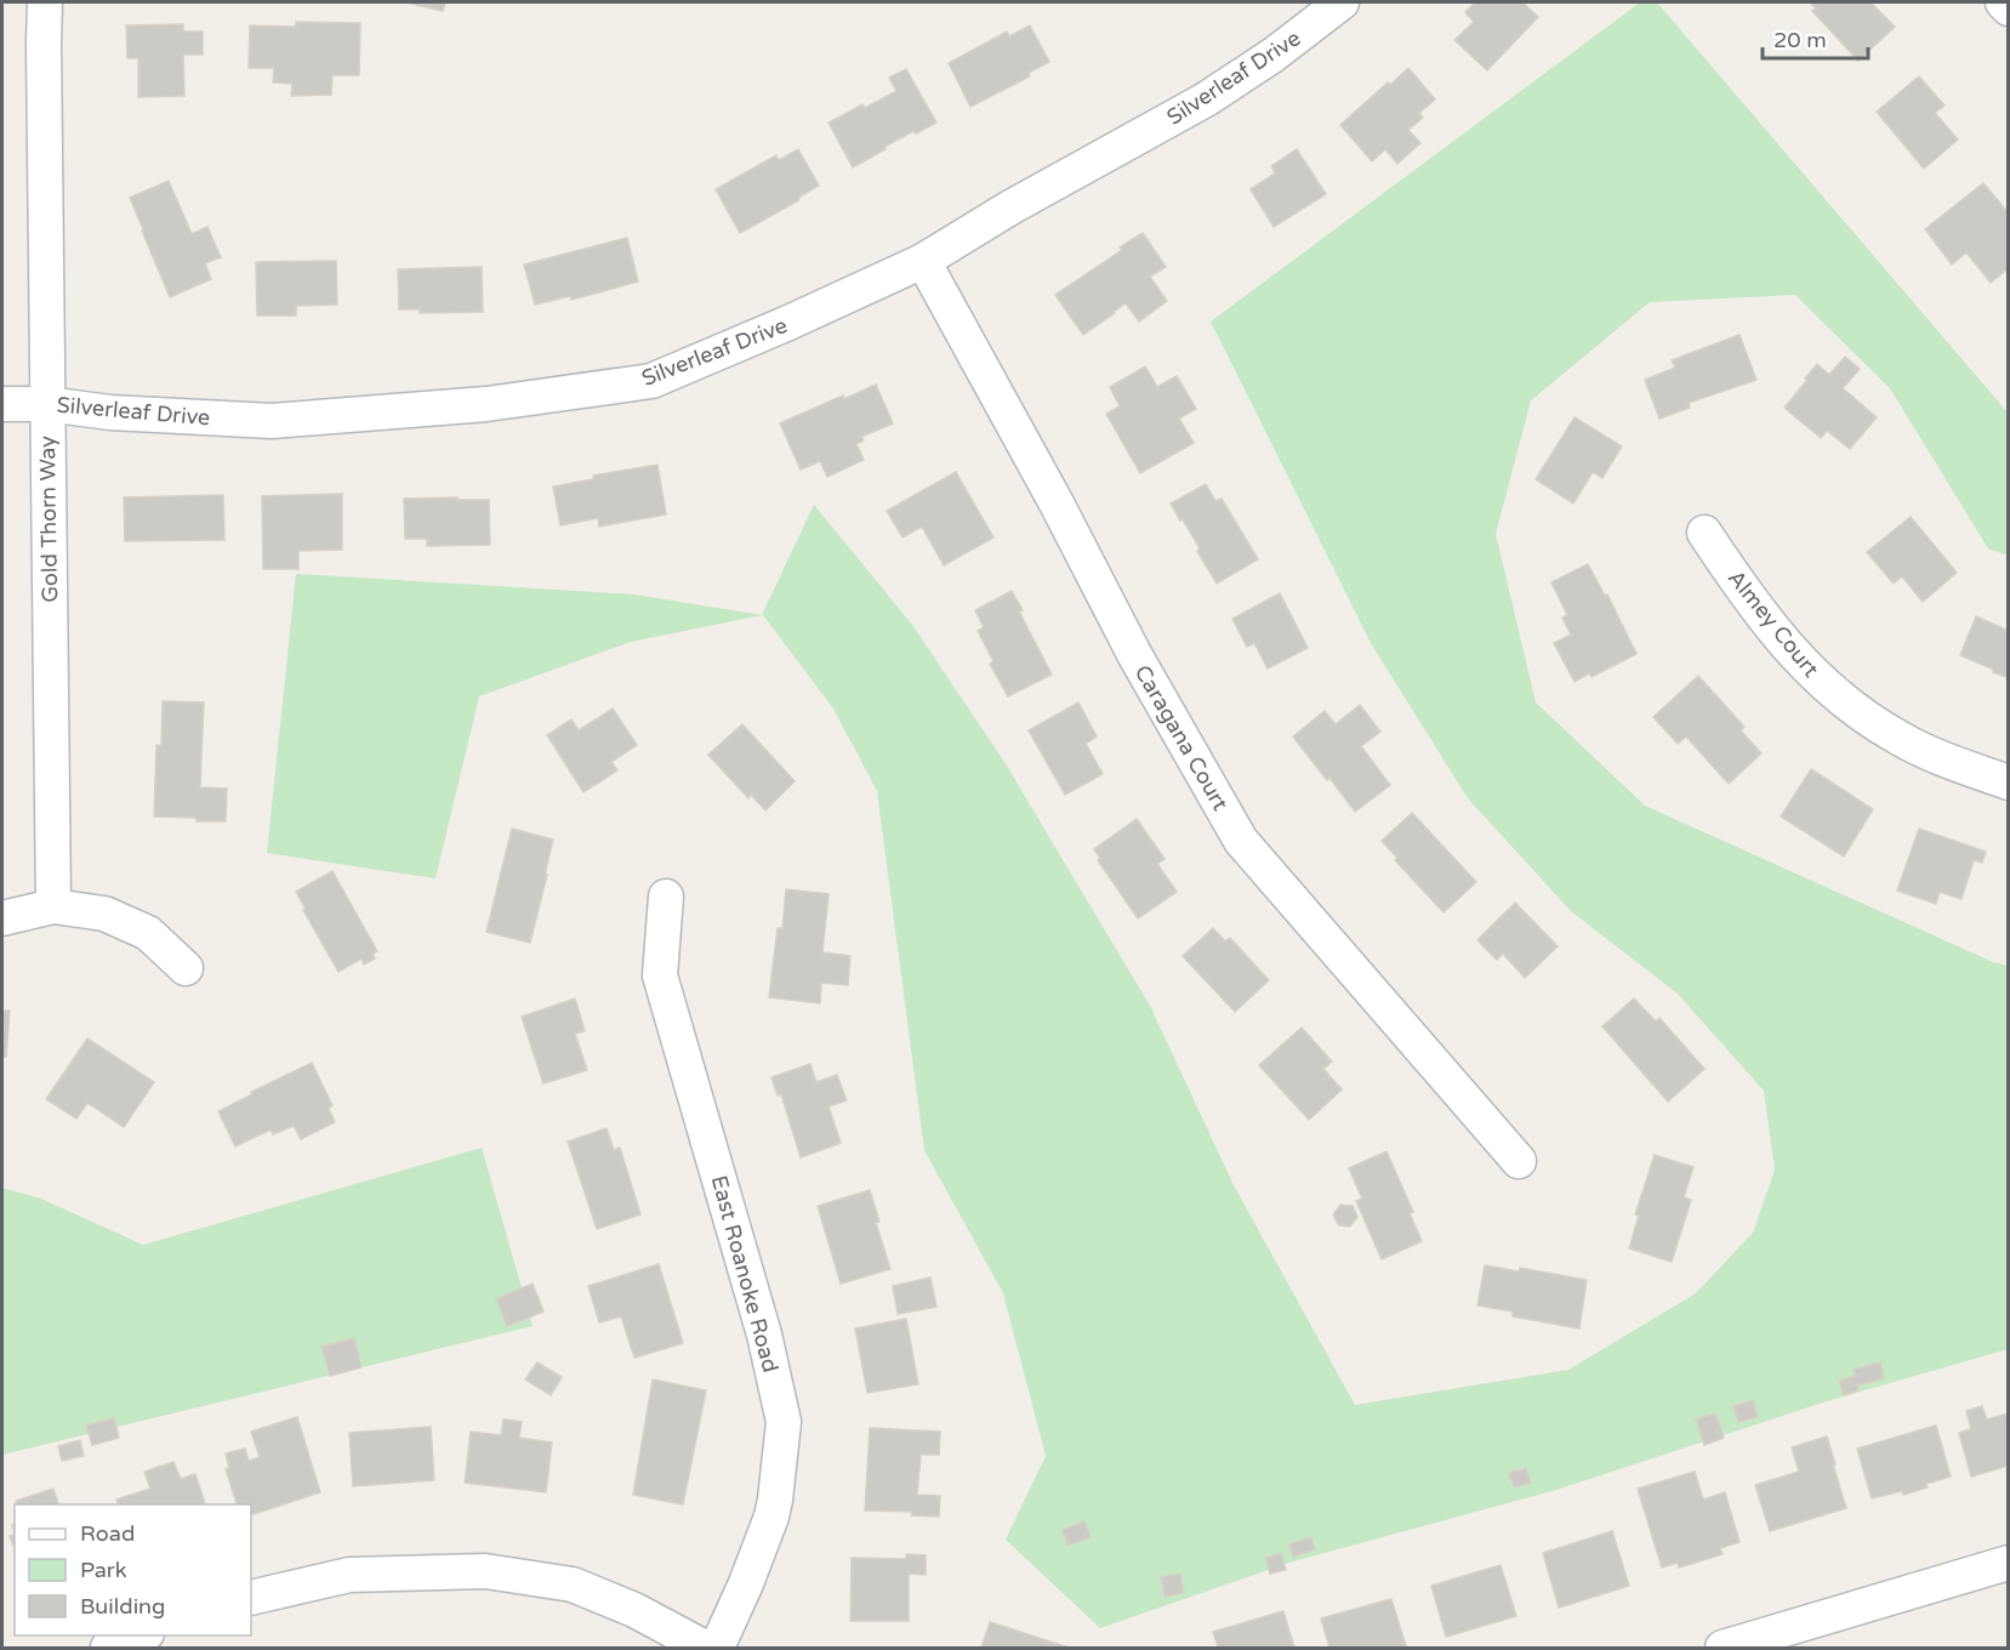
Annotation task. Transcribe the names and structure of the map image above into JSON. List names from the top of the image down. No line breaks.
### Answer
{"streets":{"street":["Silverleaf Drive","Gold Thorn Way","Almey Court","Caragana Court","East Roanoke Road"]},"crossings":[["Silverleaf Drive","Gold Thorn Way"],["Silverleaf Drive","Caragana Court"]],"legend":["Road","Park","Building"],"scale_bar":"20 m"}
